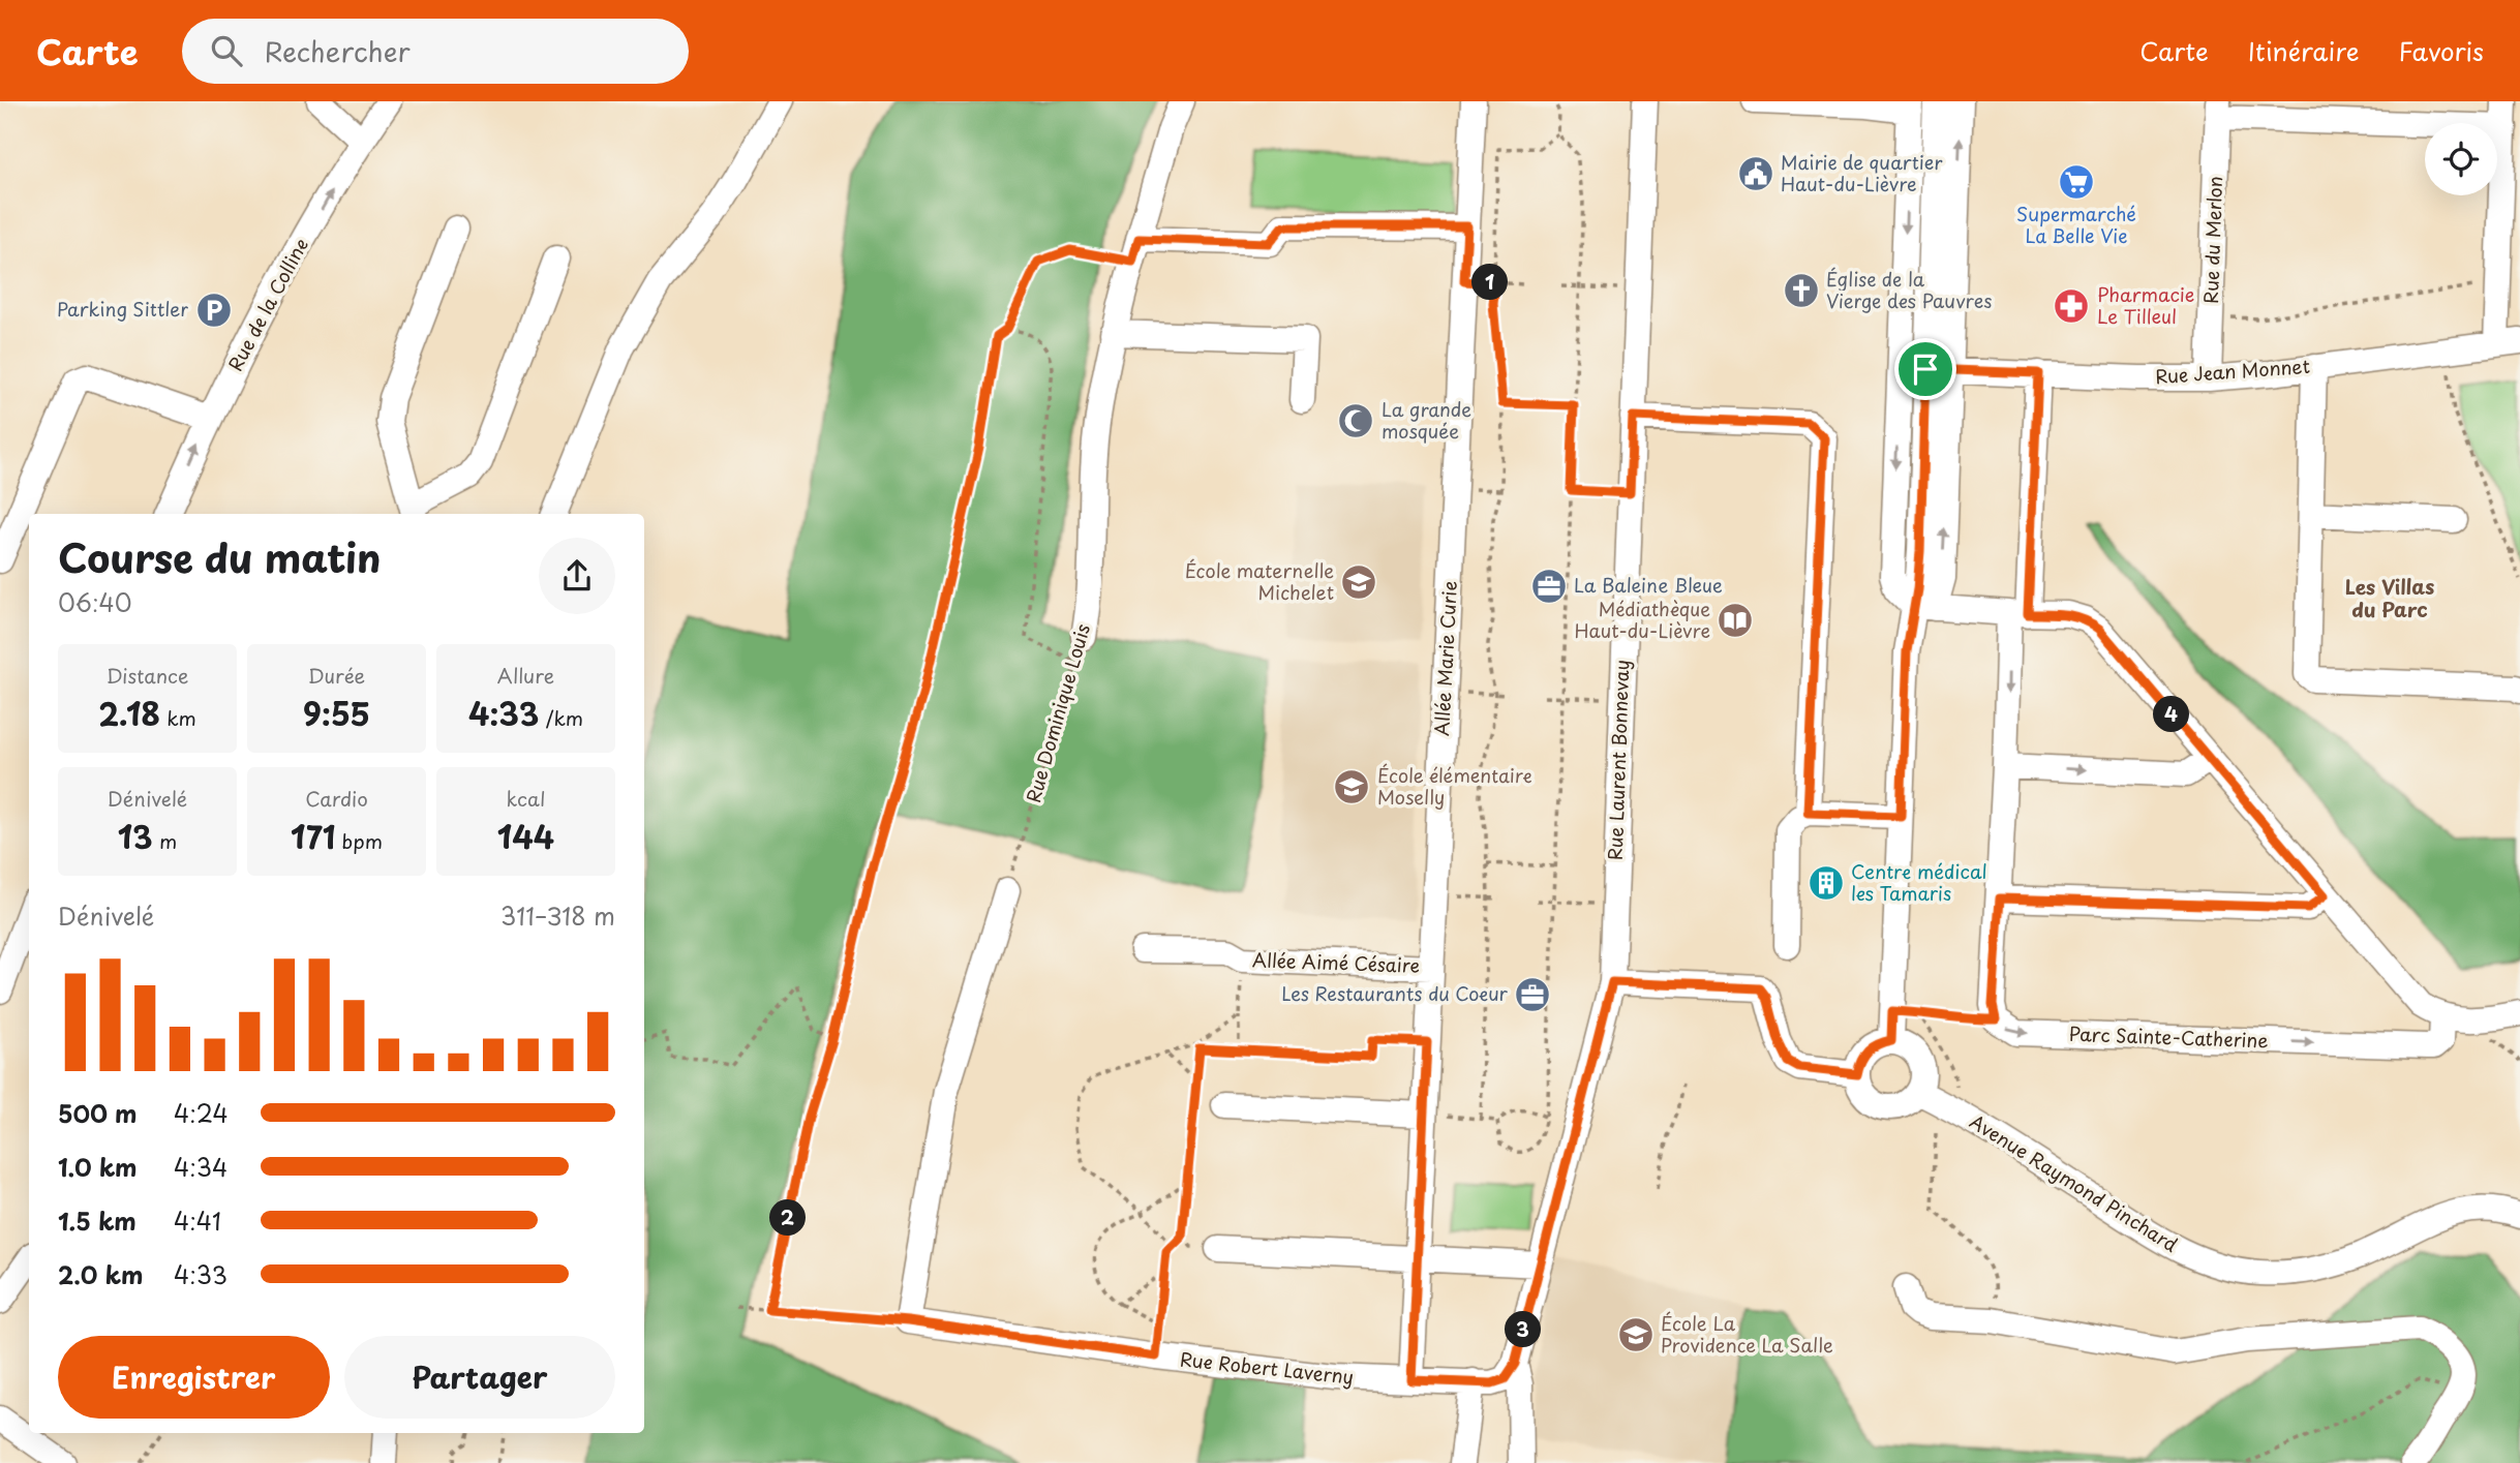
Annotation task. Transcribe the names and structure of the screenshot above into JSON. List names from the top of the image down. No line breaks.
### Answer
{"streets":{"street":["Rue du Merlon","Rue de la Colline","Rue Jean Monnet","Allée Marie Curie","Rue Dominique Louis","Rue Laurent Bonnevay","Allée Aimé Césaire","Parc Sainte-Catherine","Avenue Raymond Pinchard","Rue Robert Laverny"]},"crossings":[["Rue du Merlon","Rue Jean Monnet"],["Allée Marie Curie","Allée Aimé Césaire"],["Allée Marie Curie","Rue Robert Laverny"],["Rue Laurent Bonnevay","Rue Robert Laverny"]],"districts":["Les Villas du Parc"],"places":{"public building":["Mairie de quartier Haut-du-Lièvre"],"supermarket":["Supermarché La Belle Vie"],"church":["Église de la Vierge des Pauvres"],"pharmacy":["Pharmacie Le Tilleul"],"parking":["Parking Sittler"],"mosque":["La grande mosquée"],"school or university":["École maternelle Michelet","École élémentaire Moselly","École La Providence La Salle"],"office":["La Baleine Bleue","Les Restaurants du Coeur"],"library":["Médiathèque Haut-du-Lièvre"],"building":["Centre médical les Tamaris"]},"page":{"header":"Carte","search":"Rechercher","nav":["Carte","Itinéraire","Favoris"],"pins":["1","4","2","3"],"heading":["Course du matin","06:40"],"stats":[["Distance","2.18 km"],["Durée","9:55"],["Allure","4:33 /km"],["Dénivelé","13 m"],["Cardio","171 bpm"],["kcal","144"]],"chart":["Dénivelé","311–318 m"],"list":[{"name":"500 m","note":"4:24"},{"name":"1.0 km","note":"4:34"},{"name":"1.5 km","note":"4:41"},{"name":"2.0 km","note":"4:33"}],"buttons":["Enregistrer","Partager"]}}
